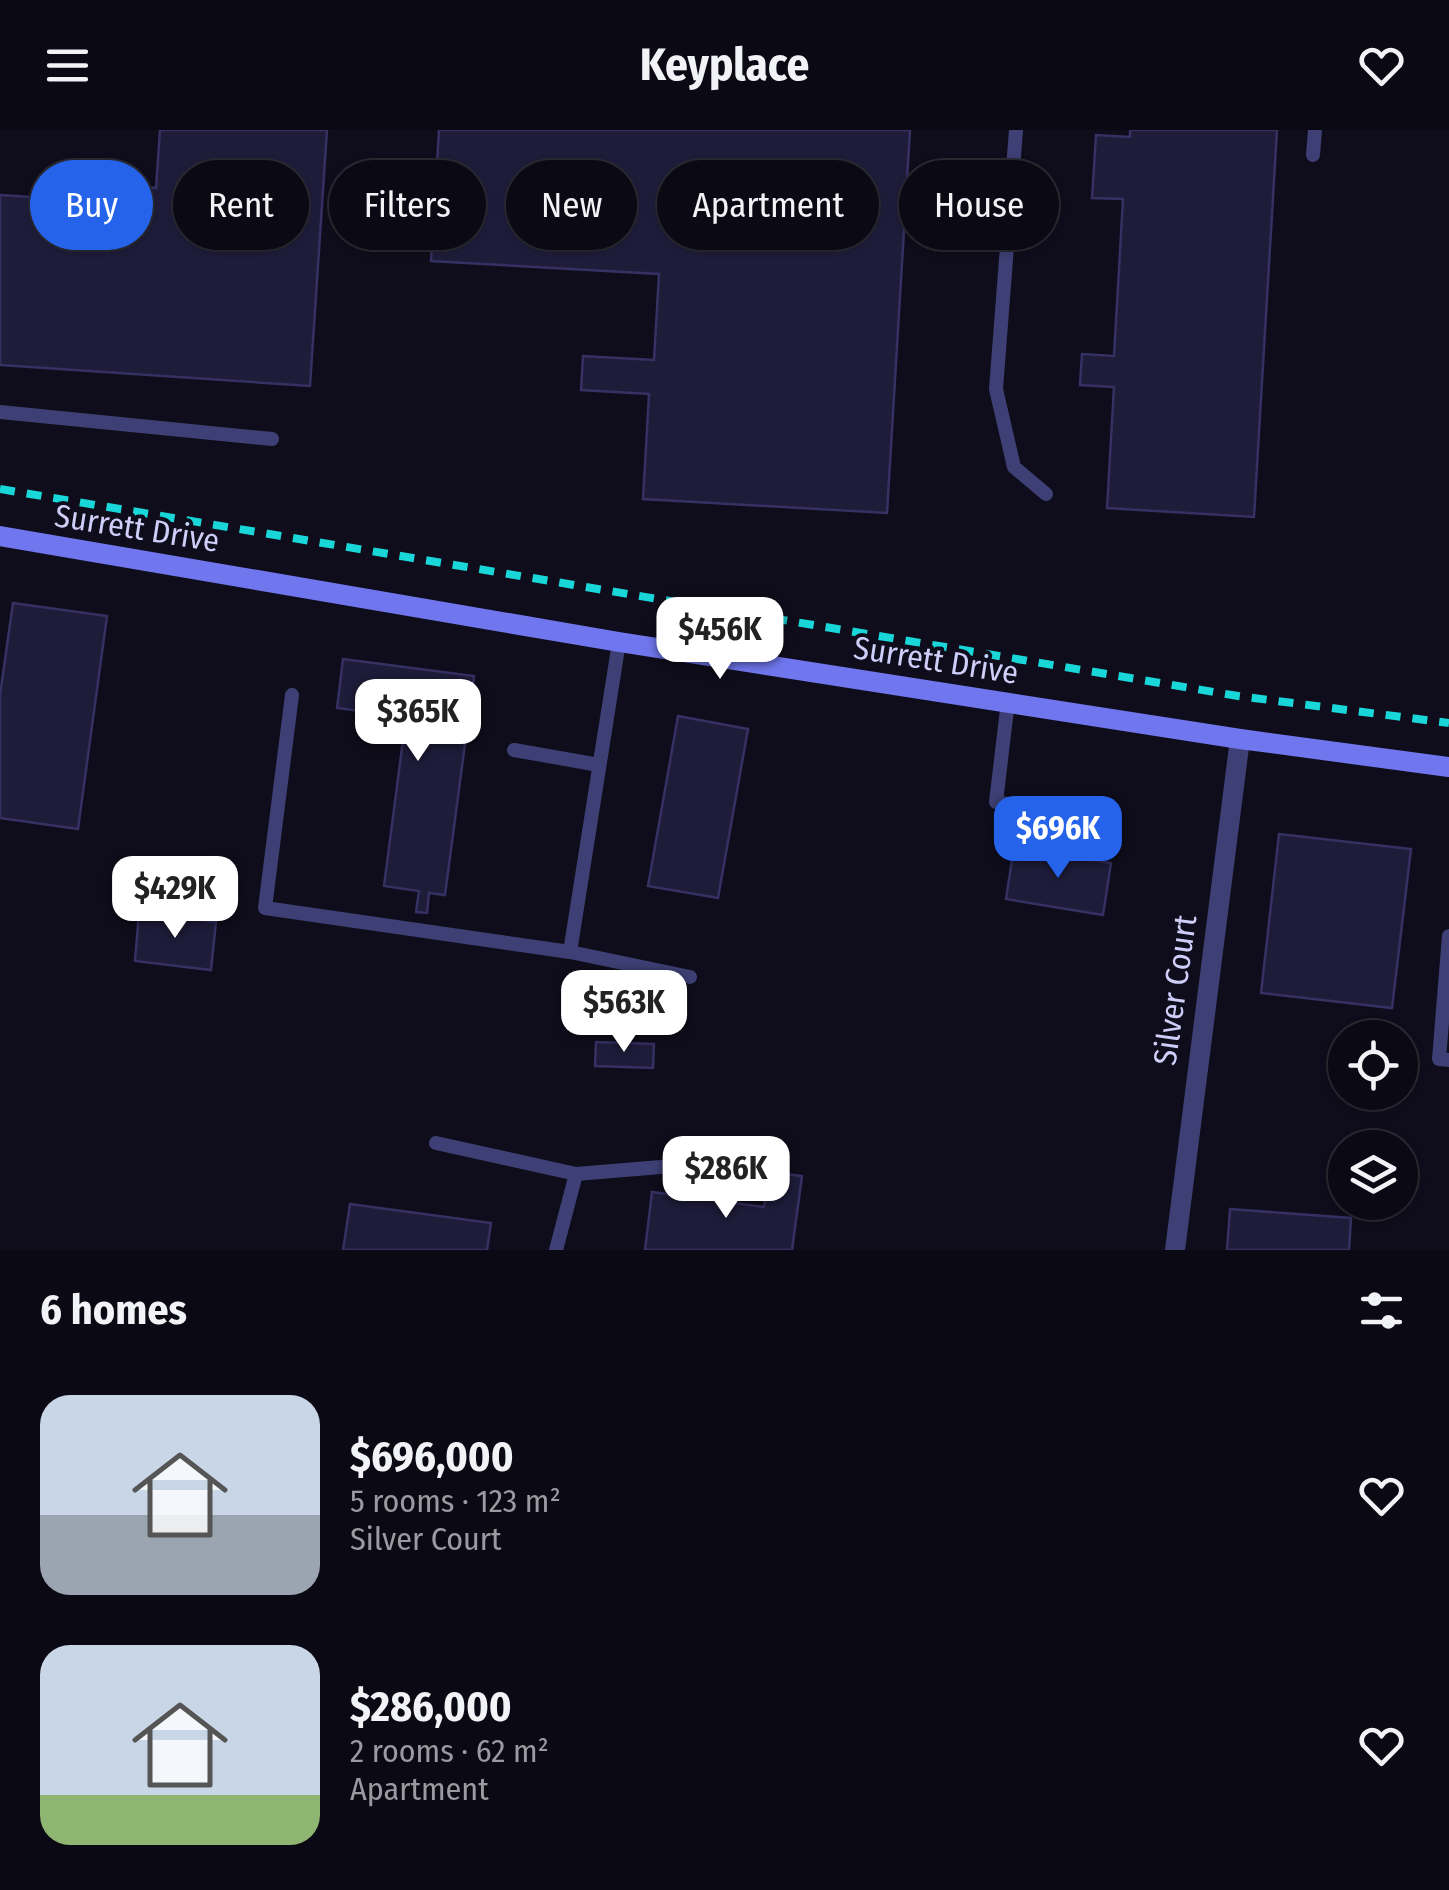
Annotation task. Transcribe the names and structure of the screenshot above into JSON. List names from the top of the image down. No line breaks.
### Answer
{"streets":{"street":["Surrett Drive","Silver Court"]},"crossings":[["Surrett Drive","Silver Court"]],"page":{"header":"Keyplace","chip":["Buy","Rent","Filters","New","Apartment","House"],"price":["$456K","$365K","$696K","$429K","$563K","$286K"],"heading":"6 homes","list":[{"name":"$696,000","note":"5 rooms · 123 m² · Silver Court"},{"name":"$286,000","note":"2 rooms · 62 m² · Apartment"}]}}
